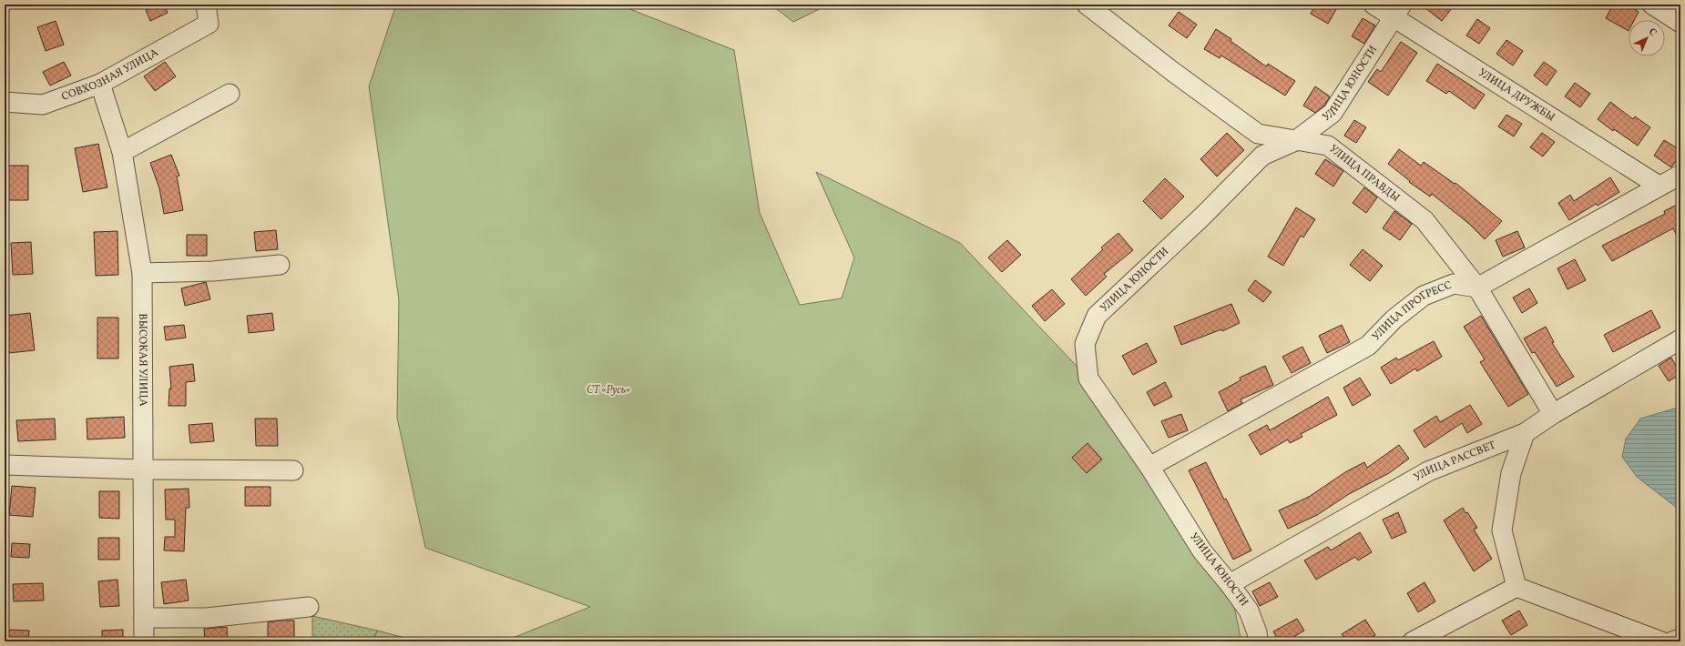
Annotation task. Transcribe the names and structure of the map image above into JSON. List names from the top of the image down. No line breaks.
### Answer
{"streets":{"street":["СОВХОЗНАЯ УЛИЦА","УЛИЦА ЮНОСТИ","УЛИЦА ДРУЖБЫ","УЛИЦА ПРАВДЫ","УЛИЦА ПРОГРЕСС","ВЫСОКАЯ УЛИЦА","УЛИЦА РАССВЕТ"]},"crossings":[["СОВХОЗНАЯ УЛИЦА","ВЫСОКАЯ УЛИЦА"],["УЛИЦА ЮНОСТИ","УЛИЦА ДРУЖБЫ"],["УЛИЦА ЮНОСТИ","УЛИЦА ПРАВДЫ"],["УЛИЦА ЮНОСТИ","УЛИЦА ПРОГРЕСС"],["УЛИЦА ЮНОСТИ","УЛИЦА РАССВЕТ"],["УЛИЦА ПРАВДЫ","УЛИЦА ПРОГРЕСС"],["УЛИЦА ПРАВДЫ","УЛИЦА РАССВЕТ"]],"parks":["СТ «Русь»"],"north":"top right"}
